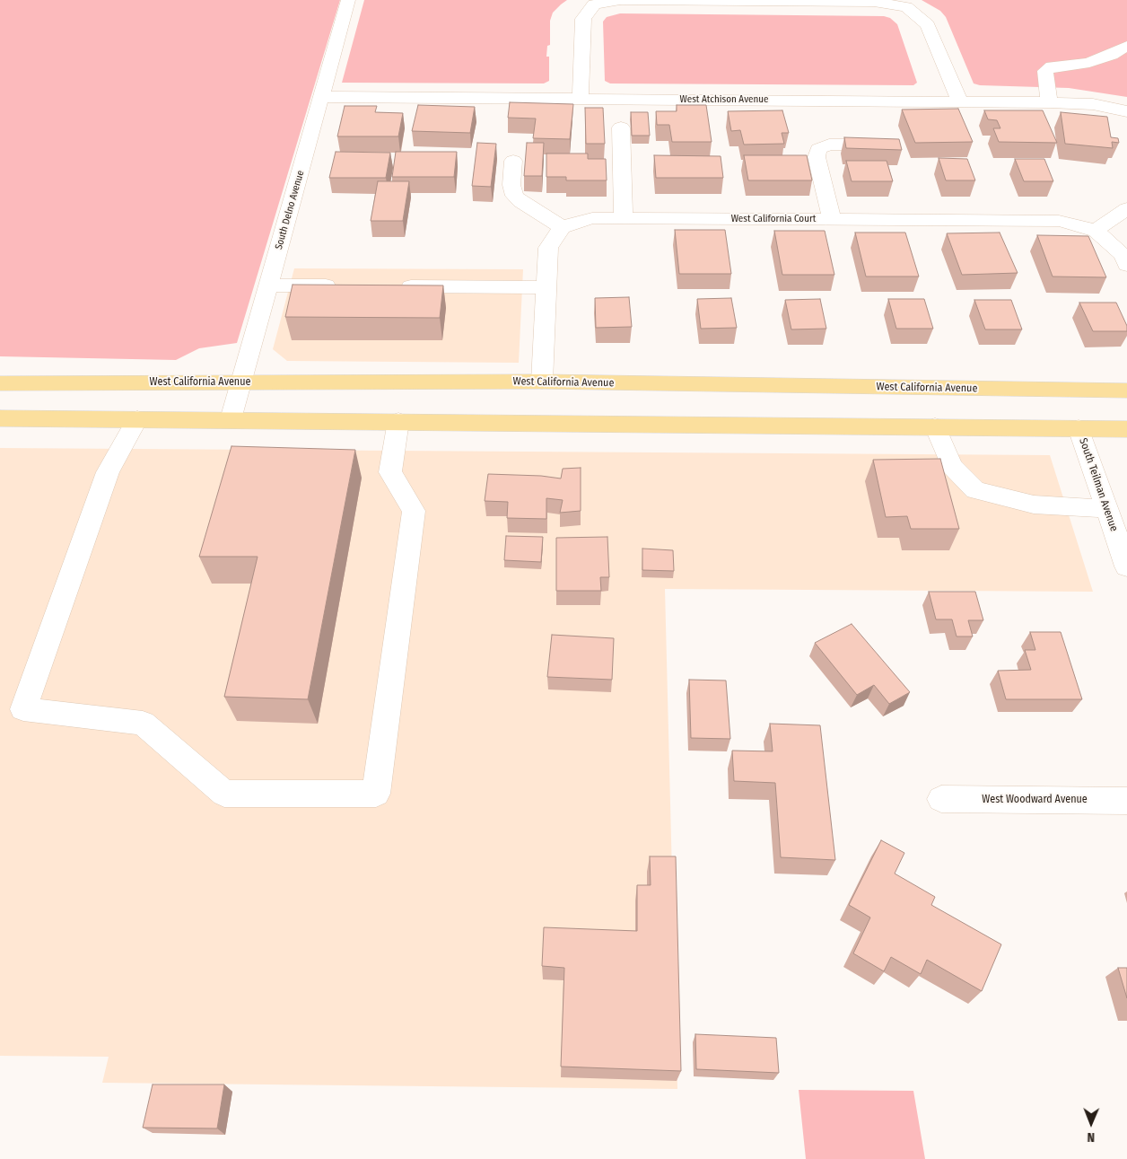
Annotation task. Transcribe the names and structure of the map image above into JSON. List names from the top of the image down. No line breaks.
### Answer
{"streets":{"main road":["West California Avenue"],"street":["West Atchison Avenue","South Delno Avenue","West California Court","South Teilman Avenue","West Woodward Avenue"]},"crossings":[["West Atchison Avenue","South Delno Avenue"],["South Delno Avenue","West California Avenue"]],"north":"bottom"}
